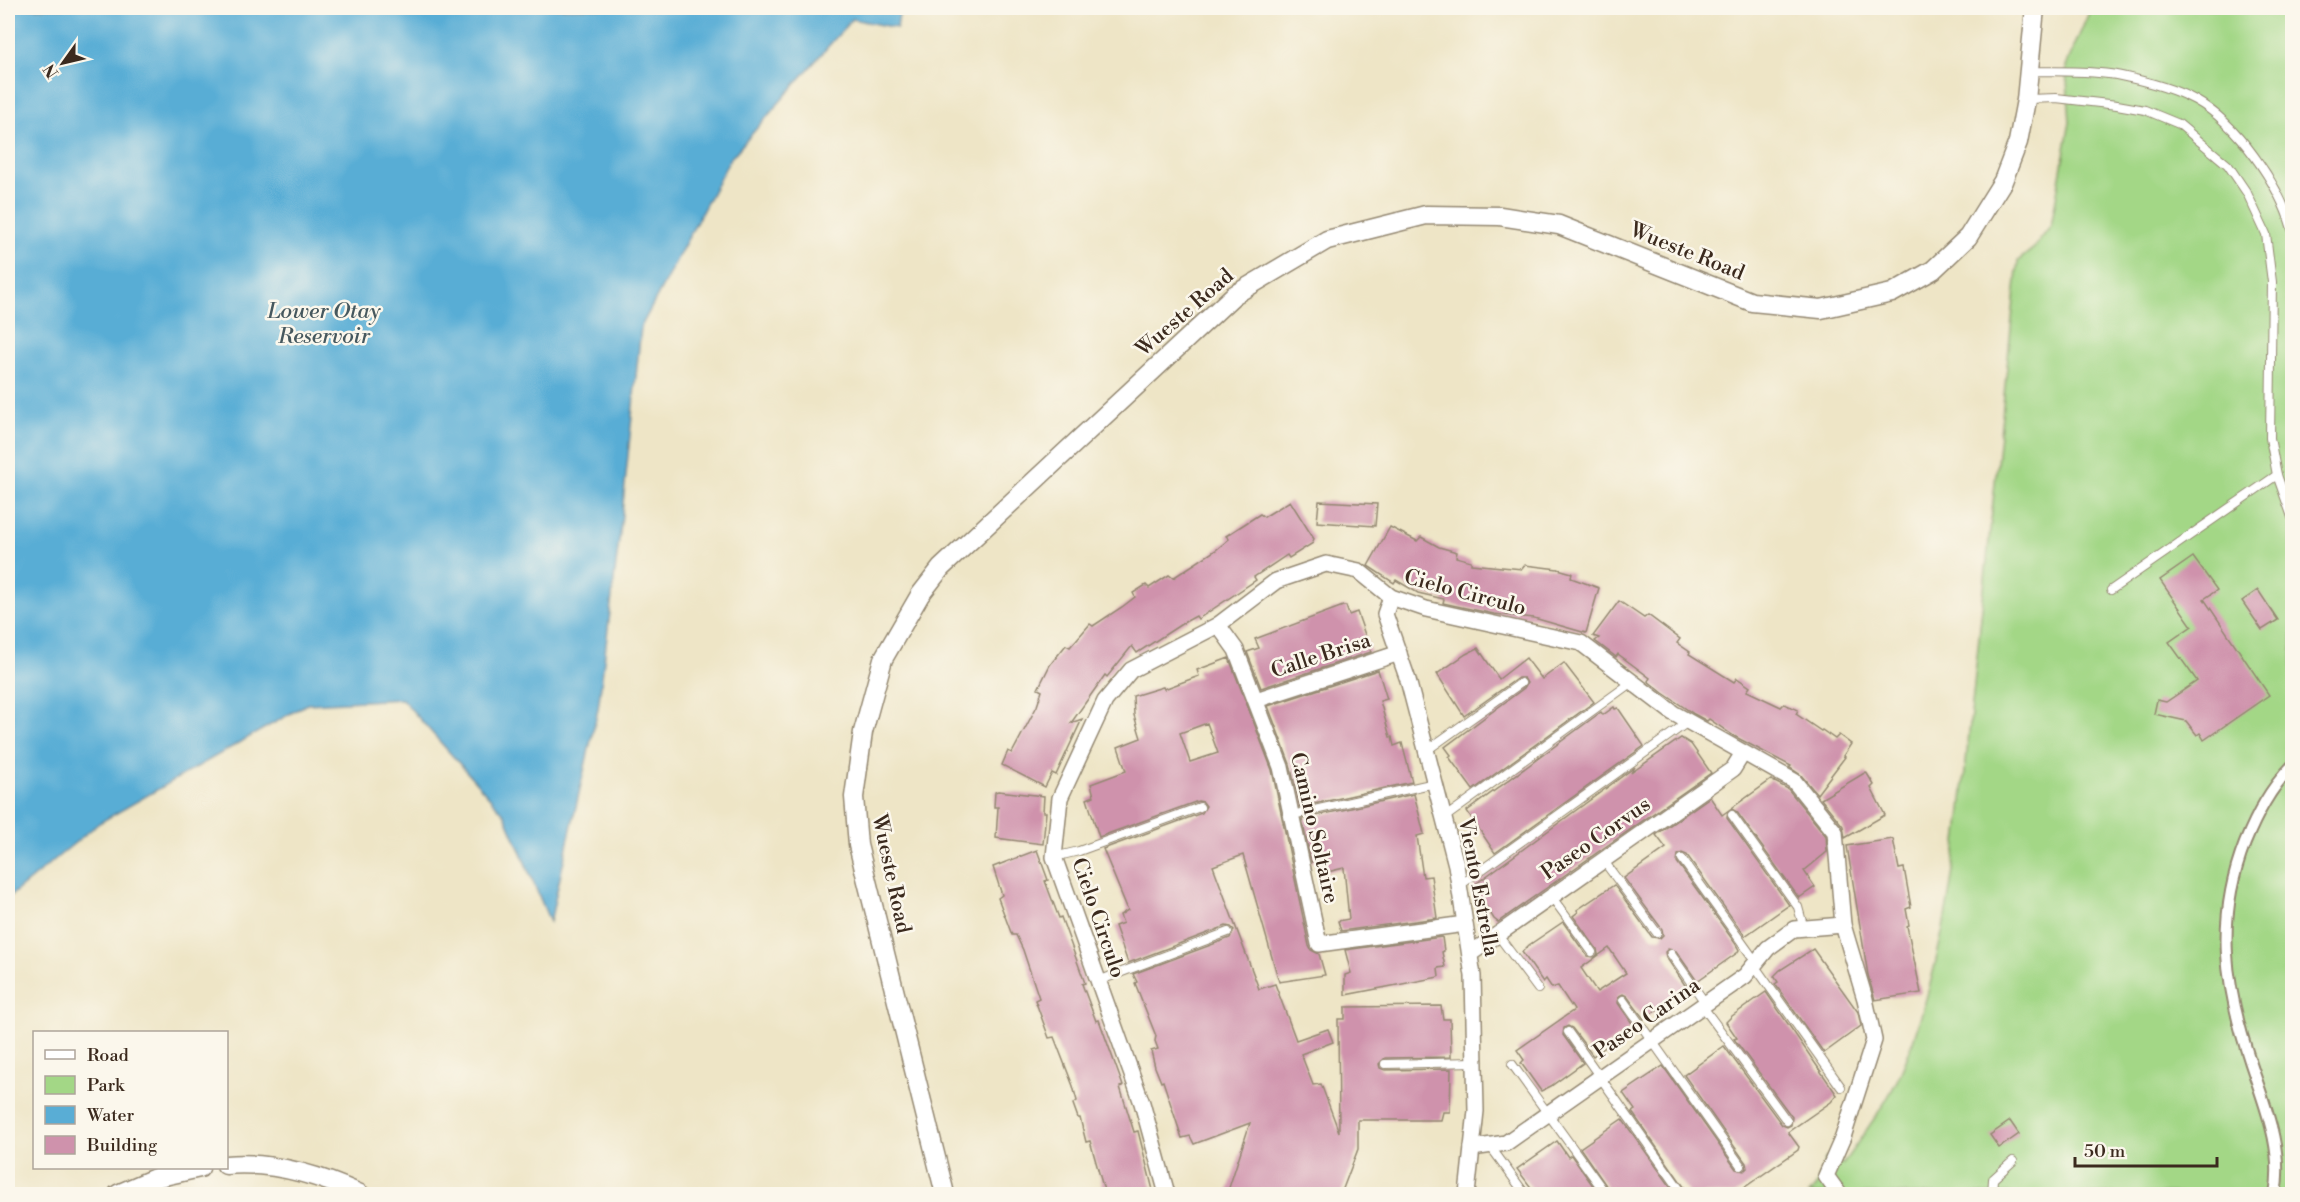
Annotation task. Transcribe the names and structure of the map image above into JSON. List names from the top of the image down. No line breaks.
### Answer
{"streets":{"street":["Wueste Road","Cielo Circulo","Calle Brisa","Camino Soltaire","Paseo Corvus","Viento Estrella","Paseo Carina"]},"crossings":[["Cielo Circulo","Camino Soltaire"],["Cielo Circulo","Paseo Corvus"],["Cielo Circulo","Viento Estrella"],["Cielo Circulo","Paseo Carina"],["Calle Brisa","Camino Soltaire"],["Calle Brisa","Viento Estrella"],["Camino Soltaire","Viento Estrella"],["Paseo Corvus","Viento Estrella"],["Viento Estrella","Paseo Carina"]],"water":["Lower Otay Reservoir"],"legend":["Road","Park","Water","Building"],"scale_bar":"50 m","north":"bottom left"}
